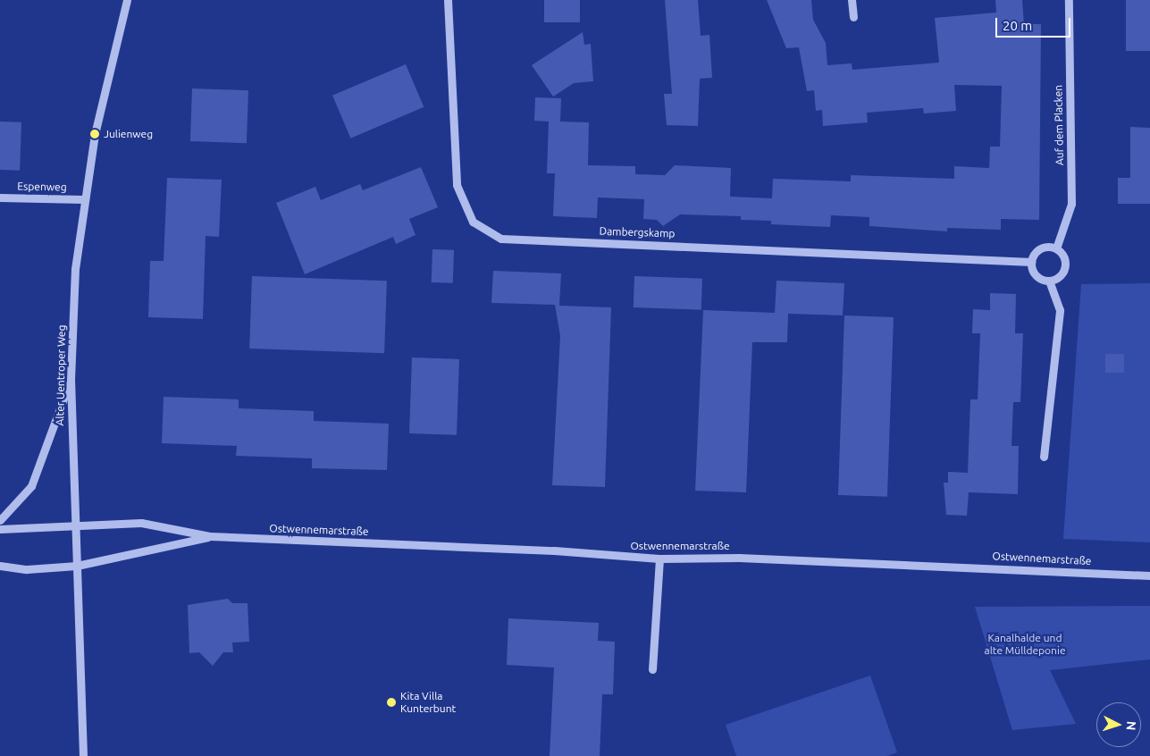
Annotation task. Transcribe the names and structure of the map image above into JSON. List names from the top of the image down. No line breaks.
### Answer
{"streets":{"street":["Auf dem Placken","Espenweg","Dambergskamp","Alter Uentroper Weg","Ostwennemarstraße"]},"crossings":[["Auf dem Placken","Dambergskamp"],["Espenweg","Alter Uentroper Weg"],["Alter Uentroper Weg","Ostwennemarstraße"]],"parks":["Kanalhalde und alte Mülldeponie"],"places":["Julienweg","Kita Villa Kunterbunt"],"scale_bar":"20 m","north":"right"}
